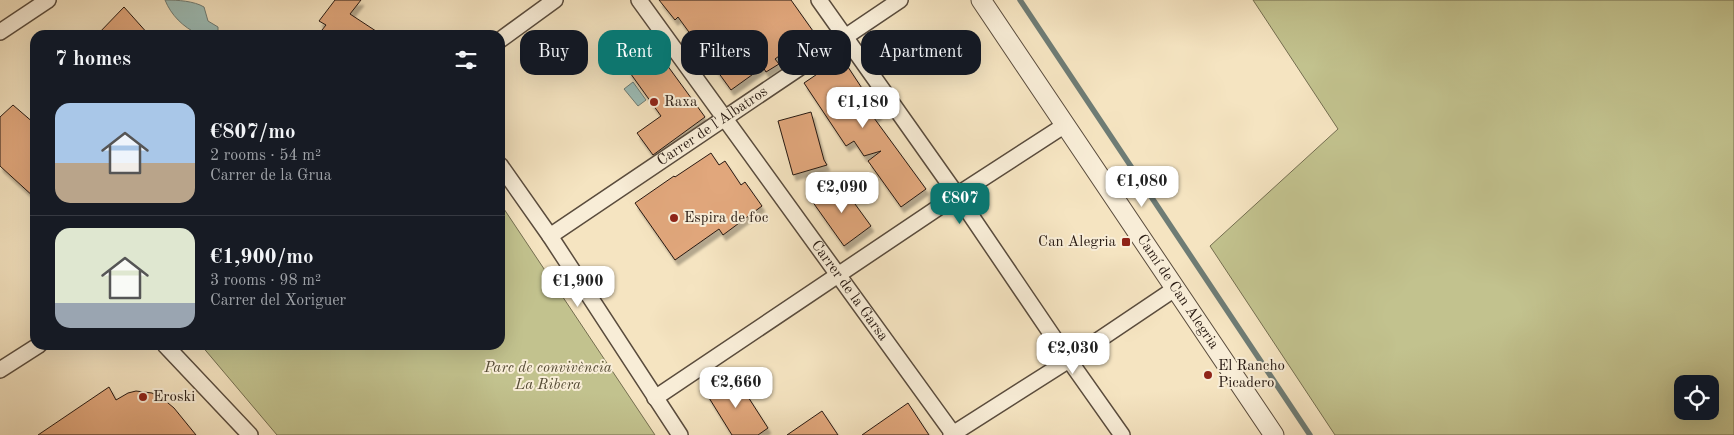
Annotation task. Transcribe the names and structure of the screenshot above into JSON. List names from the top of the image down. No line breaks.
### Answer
{"streets":{"street":["Carrer de l'Albatros","Carrer de la Garsa","Camí de Can Alegria"]},"crossings":[["Carrer de l'Albatros","Carrer de la Garsa"]],"parks":["Parc de convivència La Ribera"],"places":{"other":["Raxa","Espira de foc","El Rancho Picadero","Eroski"],"transit":["Can Alegria"]},"page":{"chip":["Buy","Rent","Filters","New","Apartment"],"heading":"7 homes","price":["€1,180","€1,080","€2,090","€807","€1,900","€2,030","€2,660"],"list":[{"name":"€807/mo","note":"2 rooms · 54 m² · Carrer de la Grua"},{"name":"€1,900/mo","note":"3 rooms · 98 m² · Carrer del Xoriguer"}]}}
